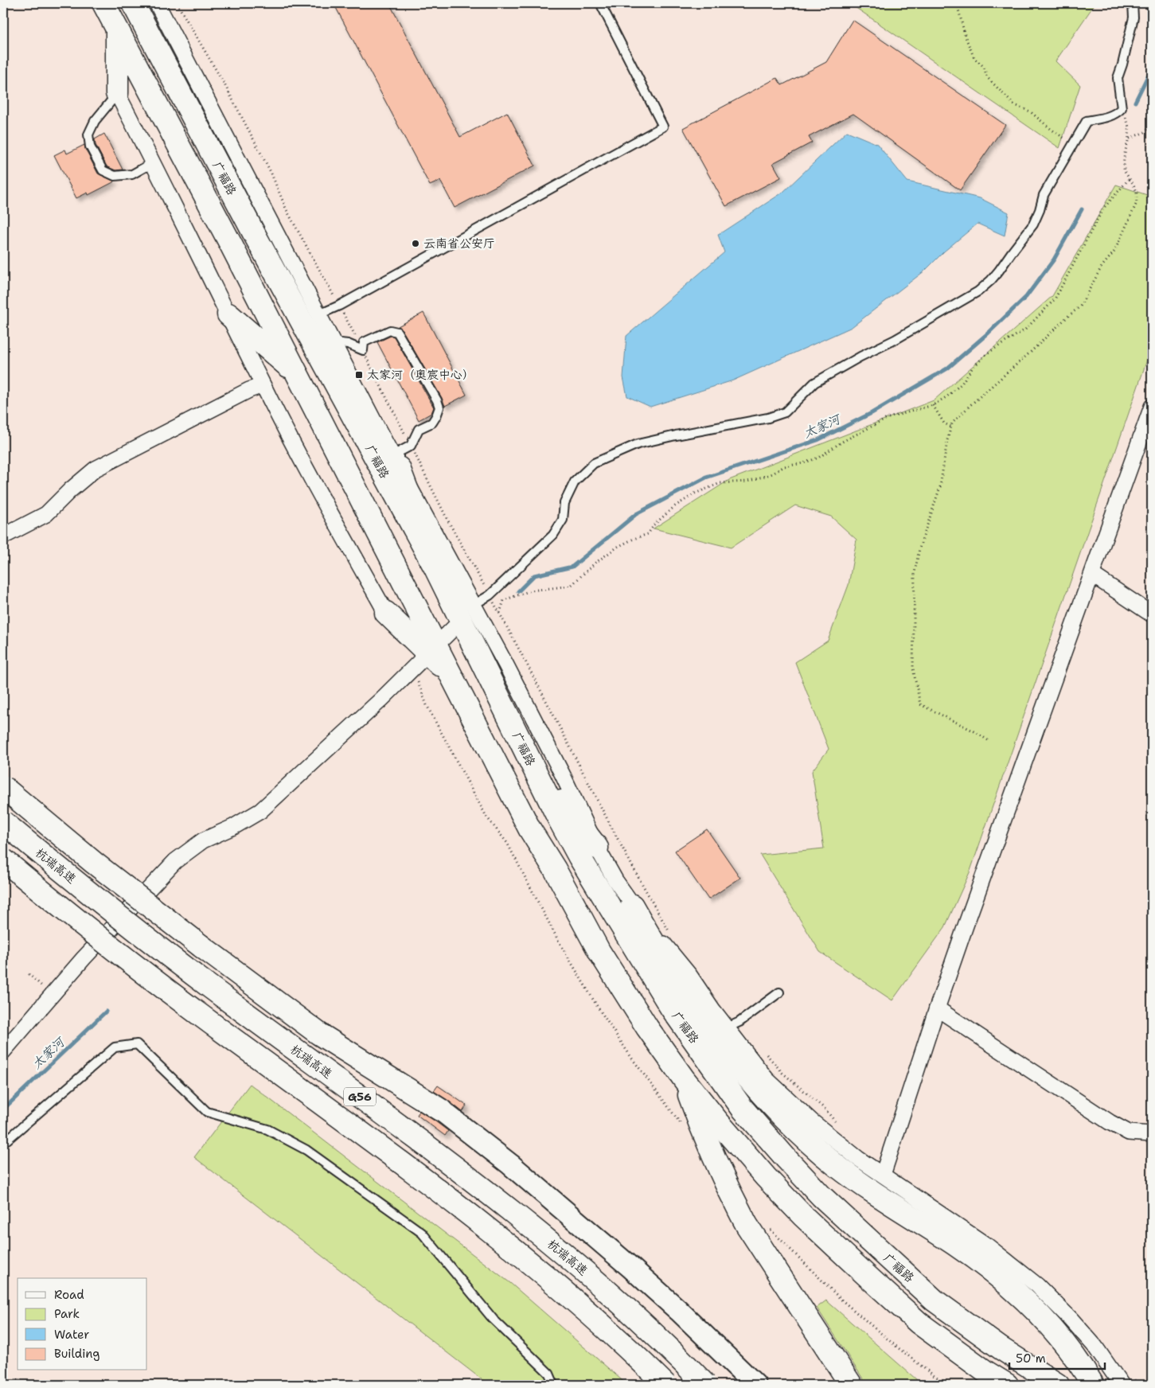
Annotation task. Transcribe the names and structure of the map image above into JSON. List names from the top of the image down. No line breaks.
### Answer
{"streets":{"main road":["广福路","杭瑞高速","G56"]},"water":["太家河"],"places":{"other":["云南省公安厅"],"transit":["太家河（奥宸中心）"]},"legend":["Road","Park","Water","Building"],"scale_bar":"50 m"}
